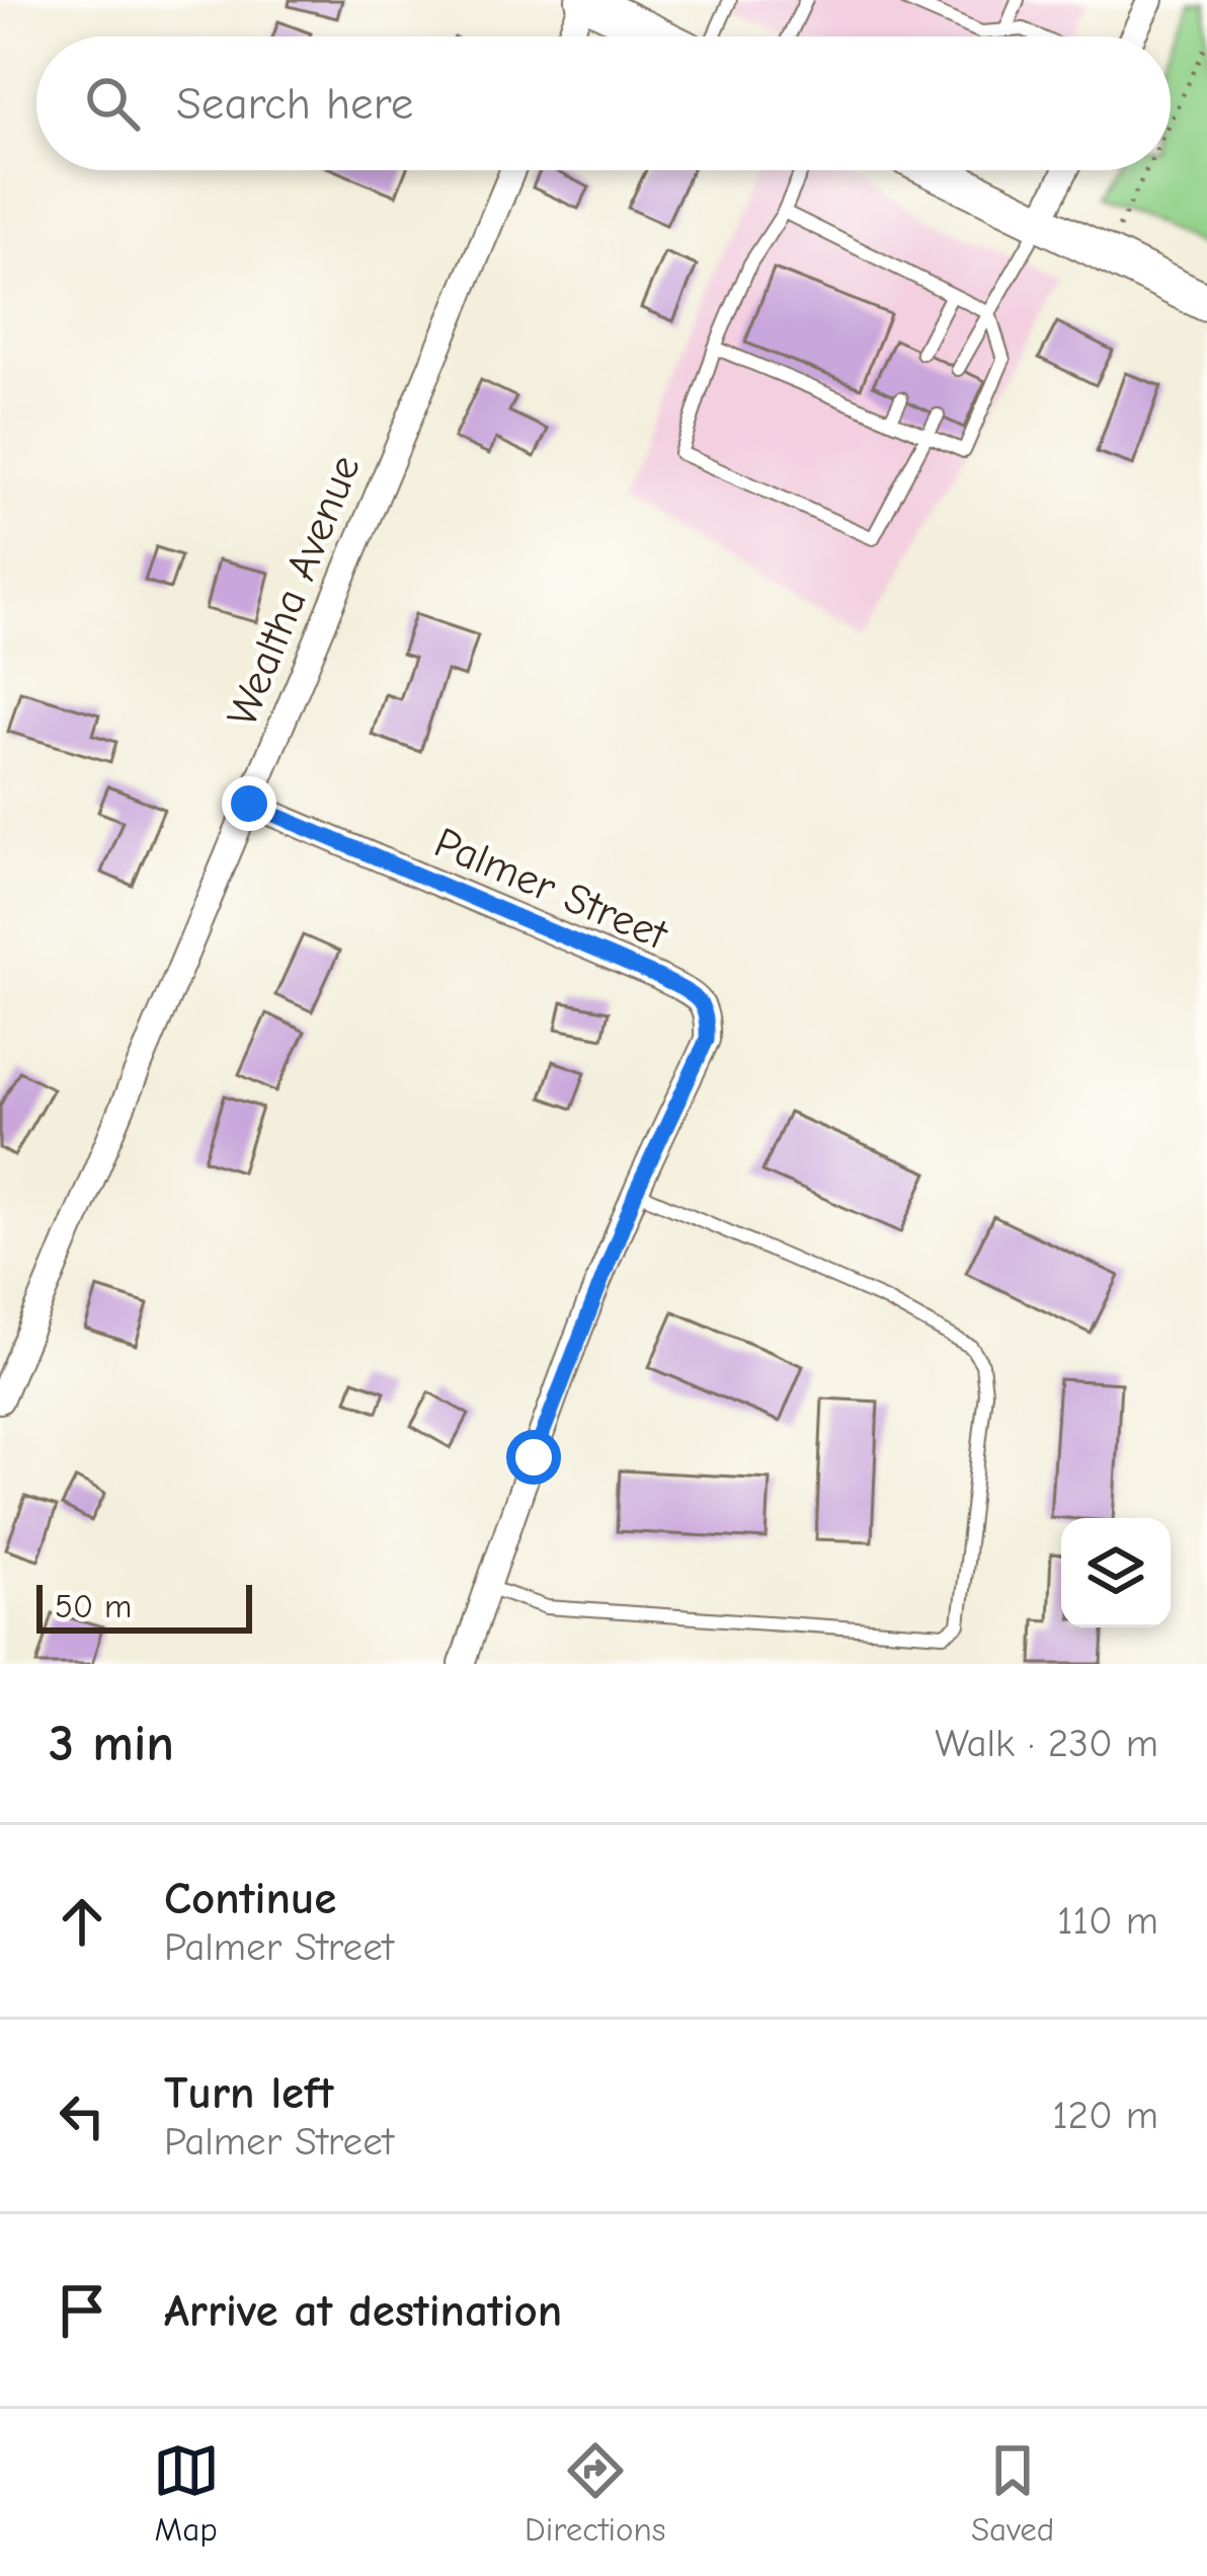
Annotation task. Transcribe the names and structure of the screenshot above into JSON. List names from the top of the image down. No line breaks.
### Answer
{"streets":{"street":["Wealtha Avenue","Palmer Street"]},"crossings":[["Wealtha Avenue","Palmer Street"]],"scale_bar":"50 m","page":{"search":"Search here","scale":"50 m","heading":["3 min","Walk · 230 m"],"list":[["Continue","Palmer Street","110 m"],["Turn left","Palmer Street","120 m"],"Arrive at destination"],"nav":["Map","Directions","Saved"]}}
